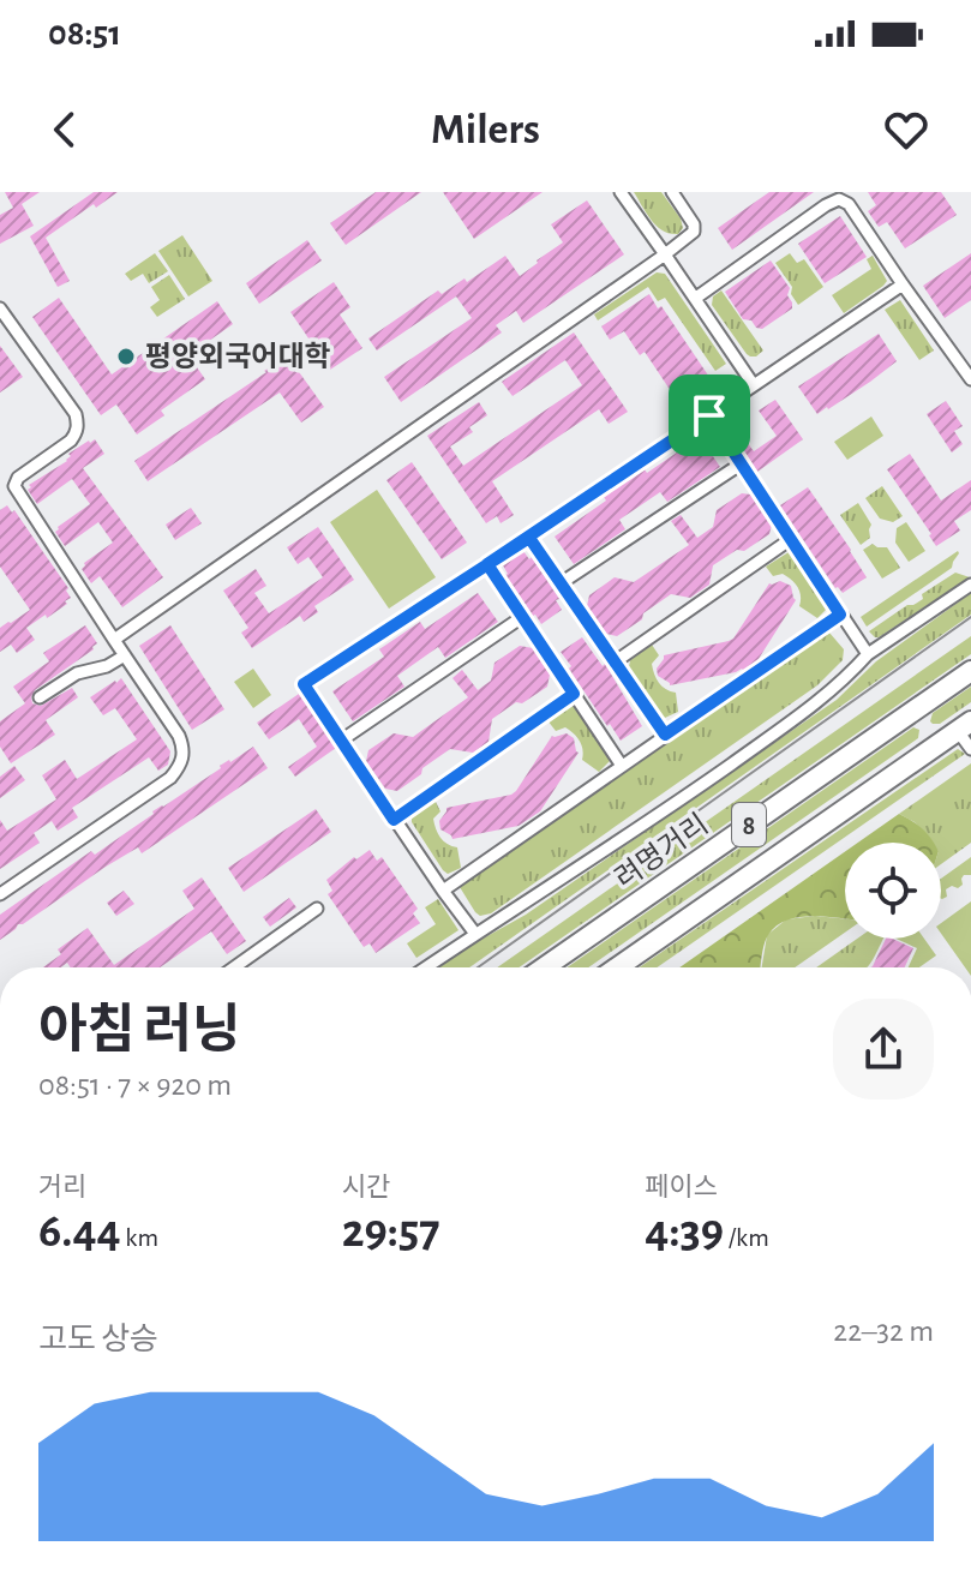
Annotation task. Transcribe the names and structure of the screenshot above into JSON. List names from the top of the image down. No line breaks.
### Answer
{"streets":{"highway":["8","려명거리"]},"places":["평양외국어대학"],"page":{"status":"08:51","header":"Milers","heading":["아침 러닝","08:51 · 7 × 920 m"],"stats":[["거리","6.44 km"],["시간","29:57"],["페이스","4:39 /km"]],"chart":["고도 상승","22–32 m"]}}
